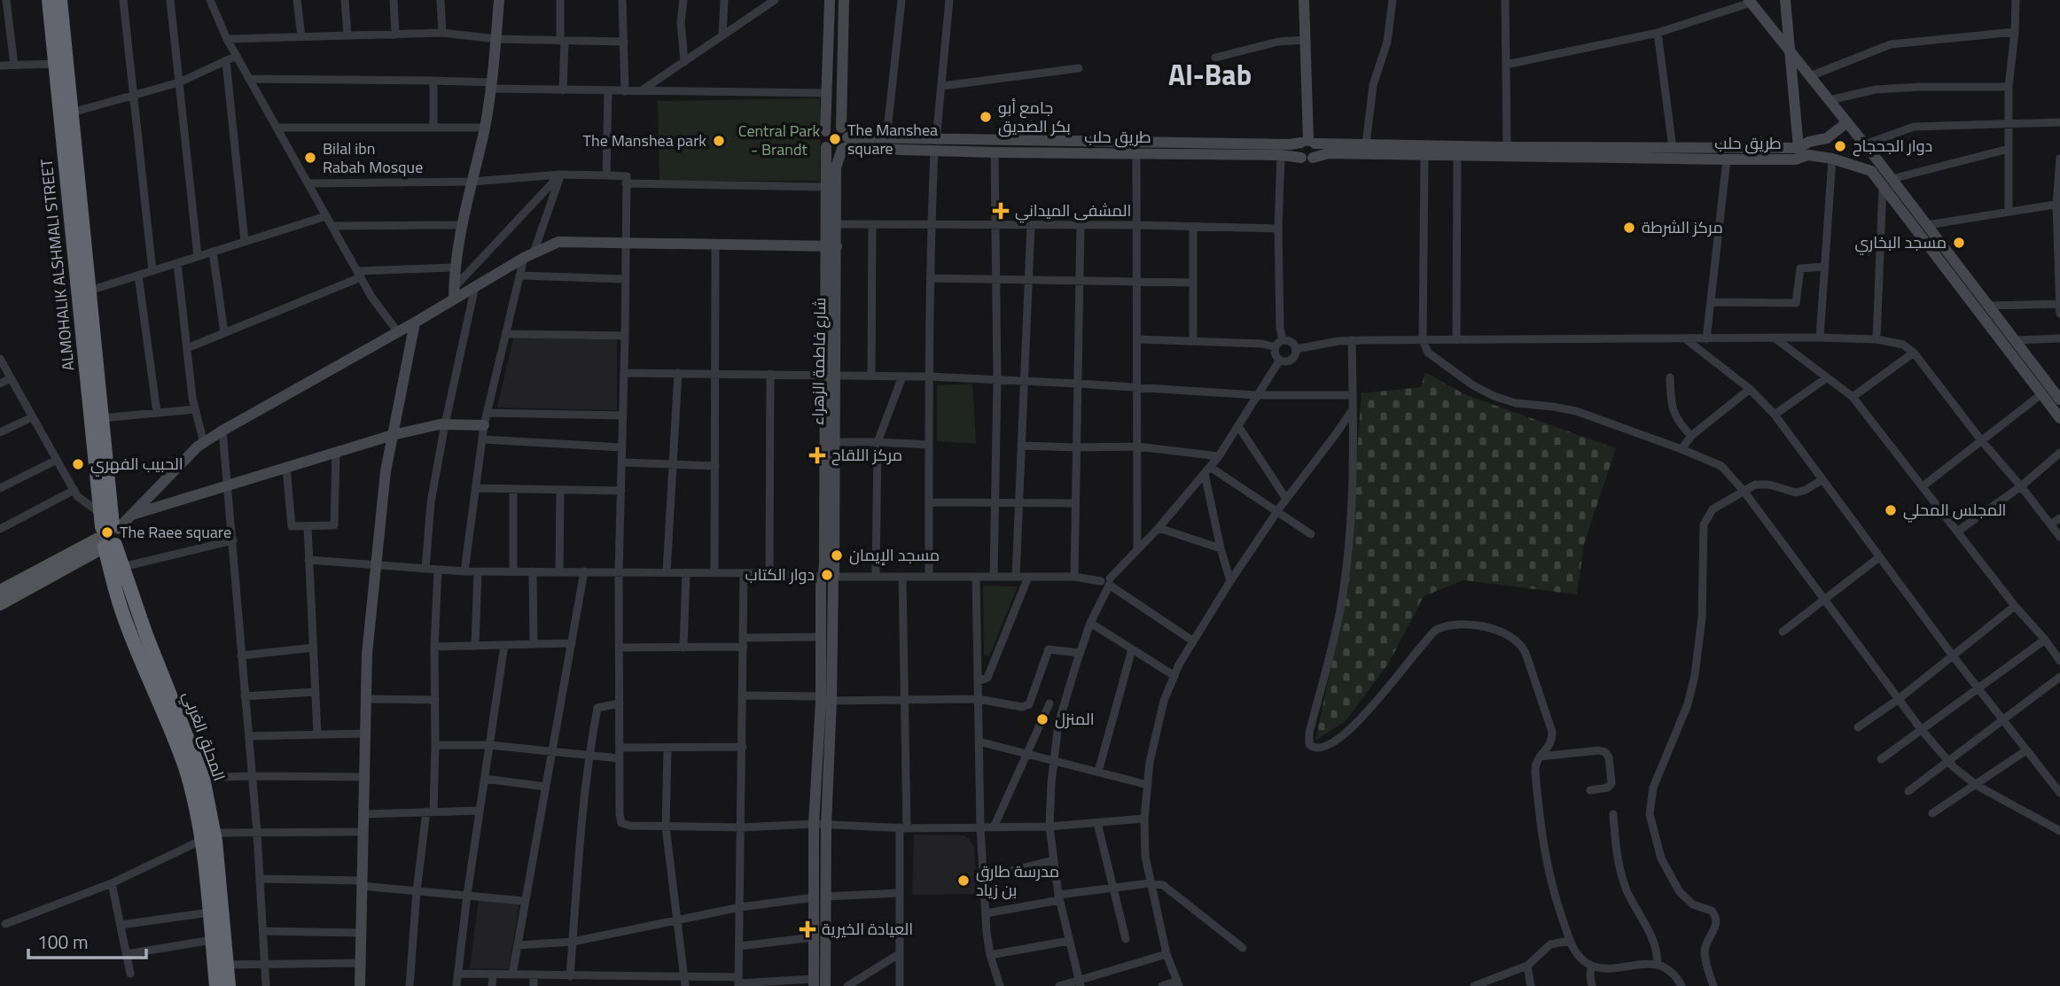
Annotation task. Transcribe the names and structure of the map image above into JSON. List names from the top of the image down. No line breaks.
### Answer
{"streets":{"highway":["ALMOHALIK ALSHMALI STREET","المحلق الغربي"],"main road":["طريق حلب","شارع فاطمة الزهراء"]},"crossings":[["ALMOHALIK ALSHMALI STREET","المحلق الغربي"]],"districts":["Al-Bab"],"parks":["Central Park - Brandt"],"places":{"other":["جامع أبو بكر الصديق","The Manshea square","The Manshea park","دوار الجحجاح","Bilal ibn Rabah Mosque","مركز الشرطة","مسجد البخاري","الحبيب الفهري","المجلس المحلي","The Raee square","مسجد الإيمان","دوار الكتاب","المنزل","مدرسة طارق بن زياد"],"health":["المشفى الميداني","مركز اللقاح","العيادة الخيرية"]},"scale_bar":"100 m"}
